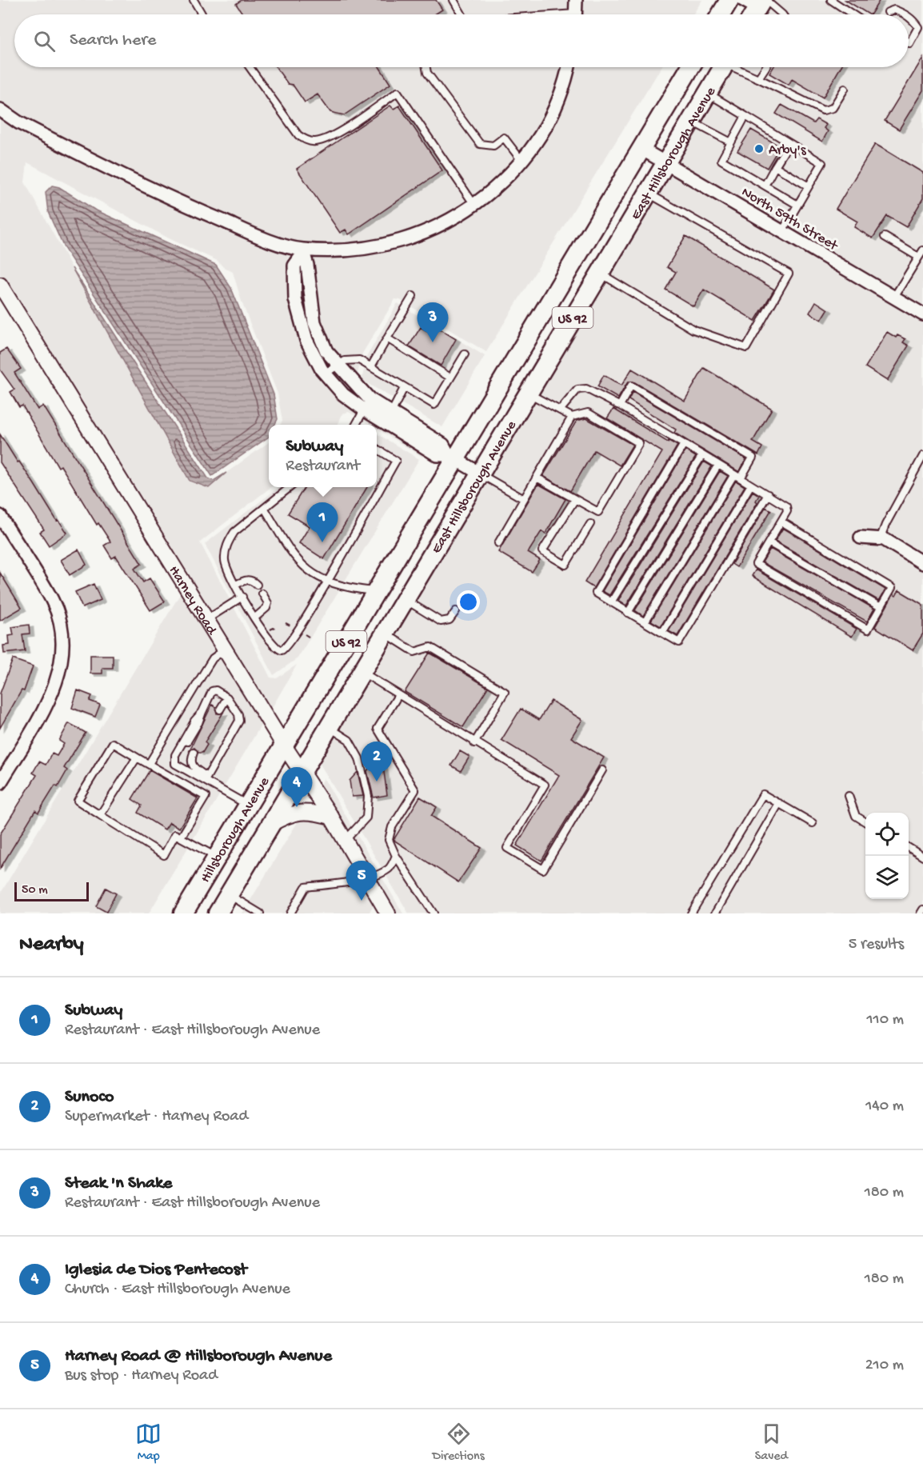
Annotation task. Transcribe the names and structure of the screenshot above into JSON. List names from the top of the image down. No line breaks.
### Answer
{"streets":{"main road":["East Hillsborough Avenue","US 92","Hillsborough Avenue"],"street":["North 59th Street","Harney Road"]},"crossings":[["East Hillsborough Avenue","North 59th Street"],["East Hillsborough Avenue","Harney Road"],["East Hillsborough Avenue","Hillsborough Avenue"],["Harney Road","Hillsborough Avenue"]],"places":["Arby's"],"scale_bar":"50 m","page":{"search":"Search here","pins":["3","1","2","4","5"],"popup":["Subway","Restaurant"],"scale":"50 m","heading":["Nearby","5 results"],"list":[{"mark":"1","name":"Subway","note":"Restaurant · East Hillsborough Avenue","value":"110 m"},{"mark":"2","name":"Sunoco","note":"Supermarket · Harney Road","value":"140 m"},{"mark":"3","name":"Steak 'n Shake","note":"Restaurant · East Hillsborough Avenue","value":"180 m"},{"mark":"4","name":"Iglesia de Dios Pentecost","note":"Church · East Hillsborough Avenue","value":"180 m"},{"mark":"5","name":"Harney Road @ Hillsborough Avenue","note":"Bus stop · Harney Road","value":"210 m"}],"nav":["Map","Directions","Saved"]}}
